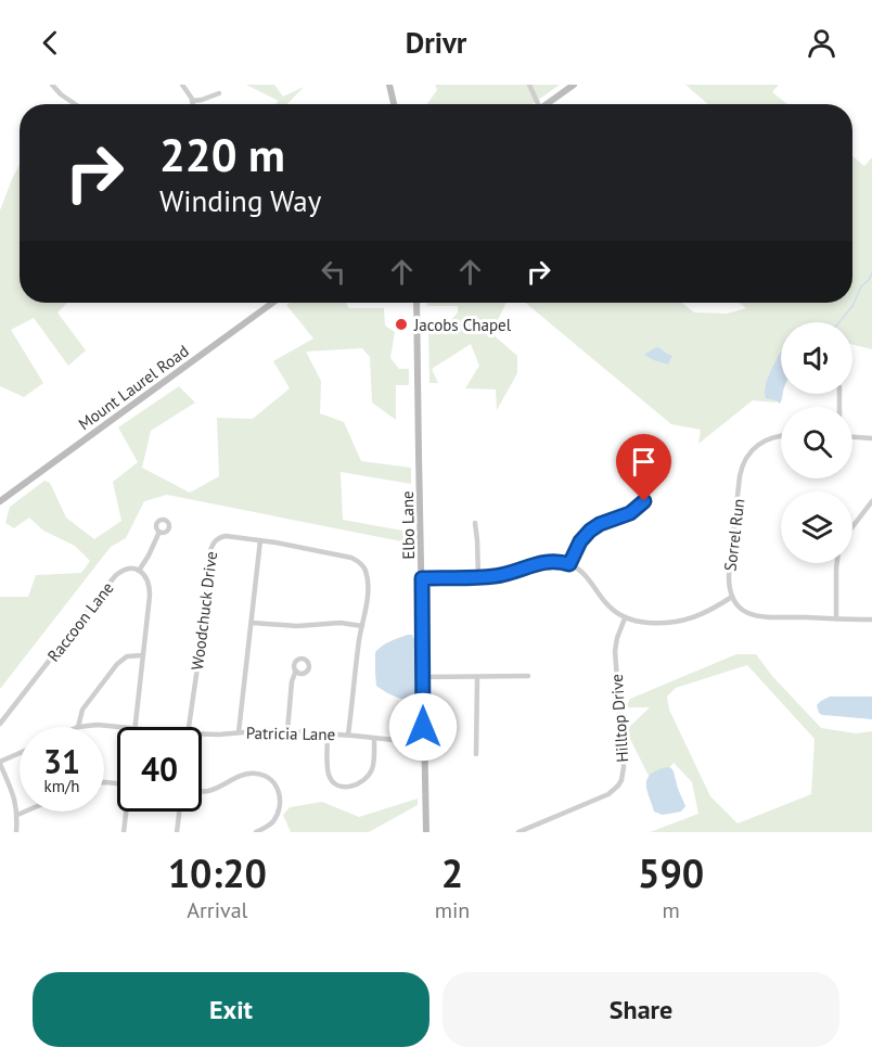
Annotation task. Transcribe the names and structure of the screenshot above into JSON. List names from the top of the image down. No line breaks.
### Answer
{"streets":{"street":["Mount Laurel Road","Elbo Lane","Sorrel Run","Woodchuck Drive","Raccoon Lane","Hilltop Drive","Patricia Lane"]},"crossings":[["Elbo Lane","Patricia Lane"],["Woodchuck Drive","Patricia Lane"]],"places":["Jacobs Chapel"],"page":{"header":"Drivr","turn":["220 m","Winding Way"],"speed":"31 km/h","limit":"40","eta":["10:20","Arrival","2","min","590","m"],"buttons":["Exit","Share"]}}
